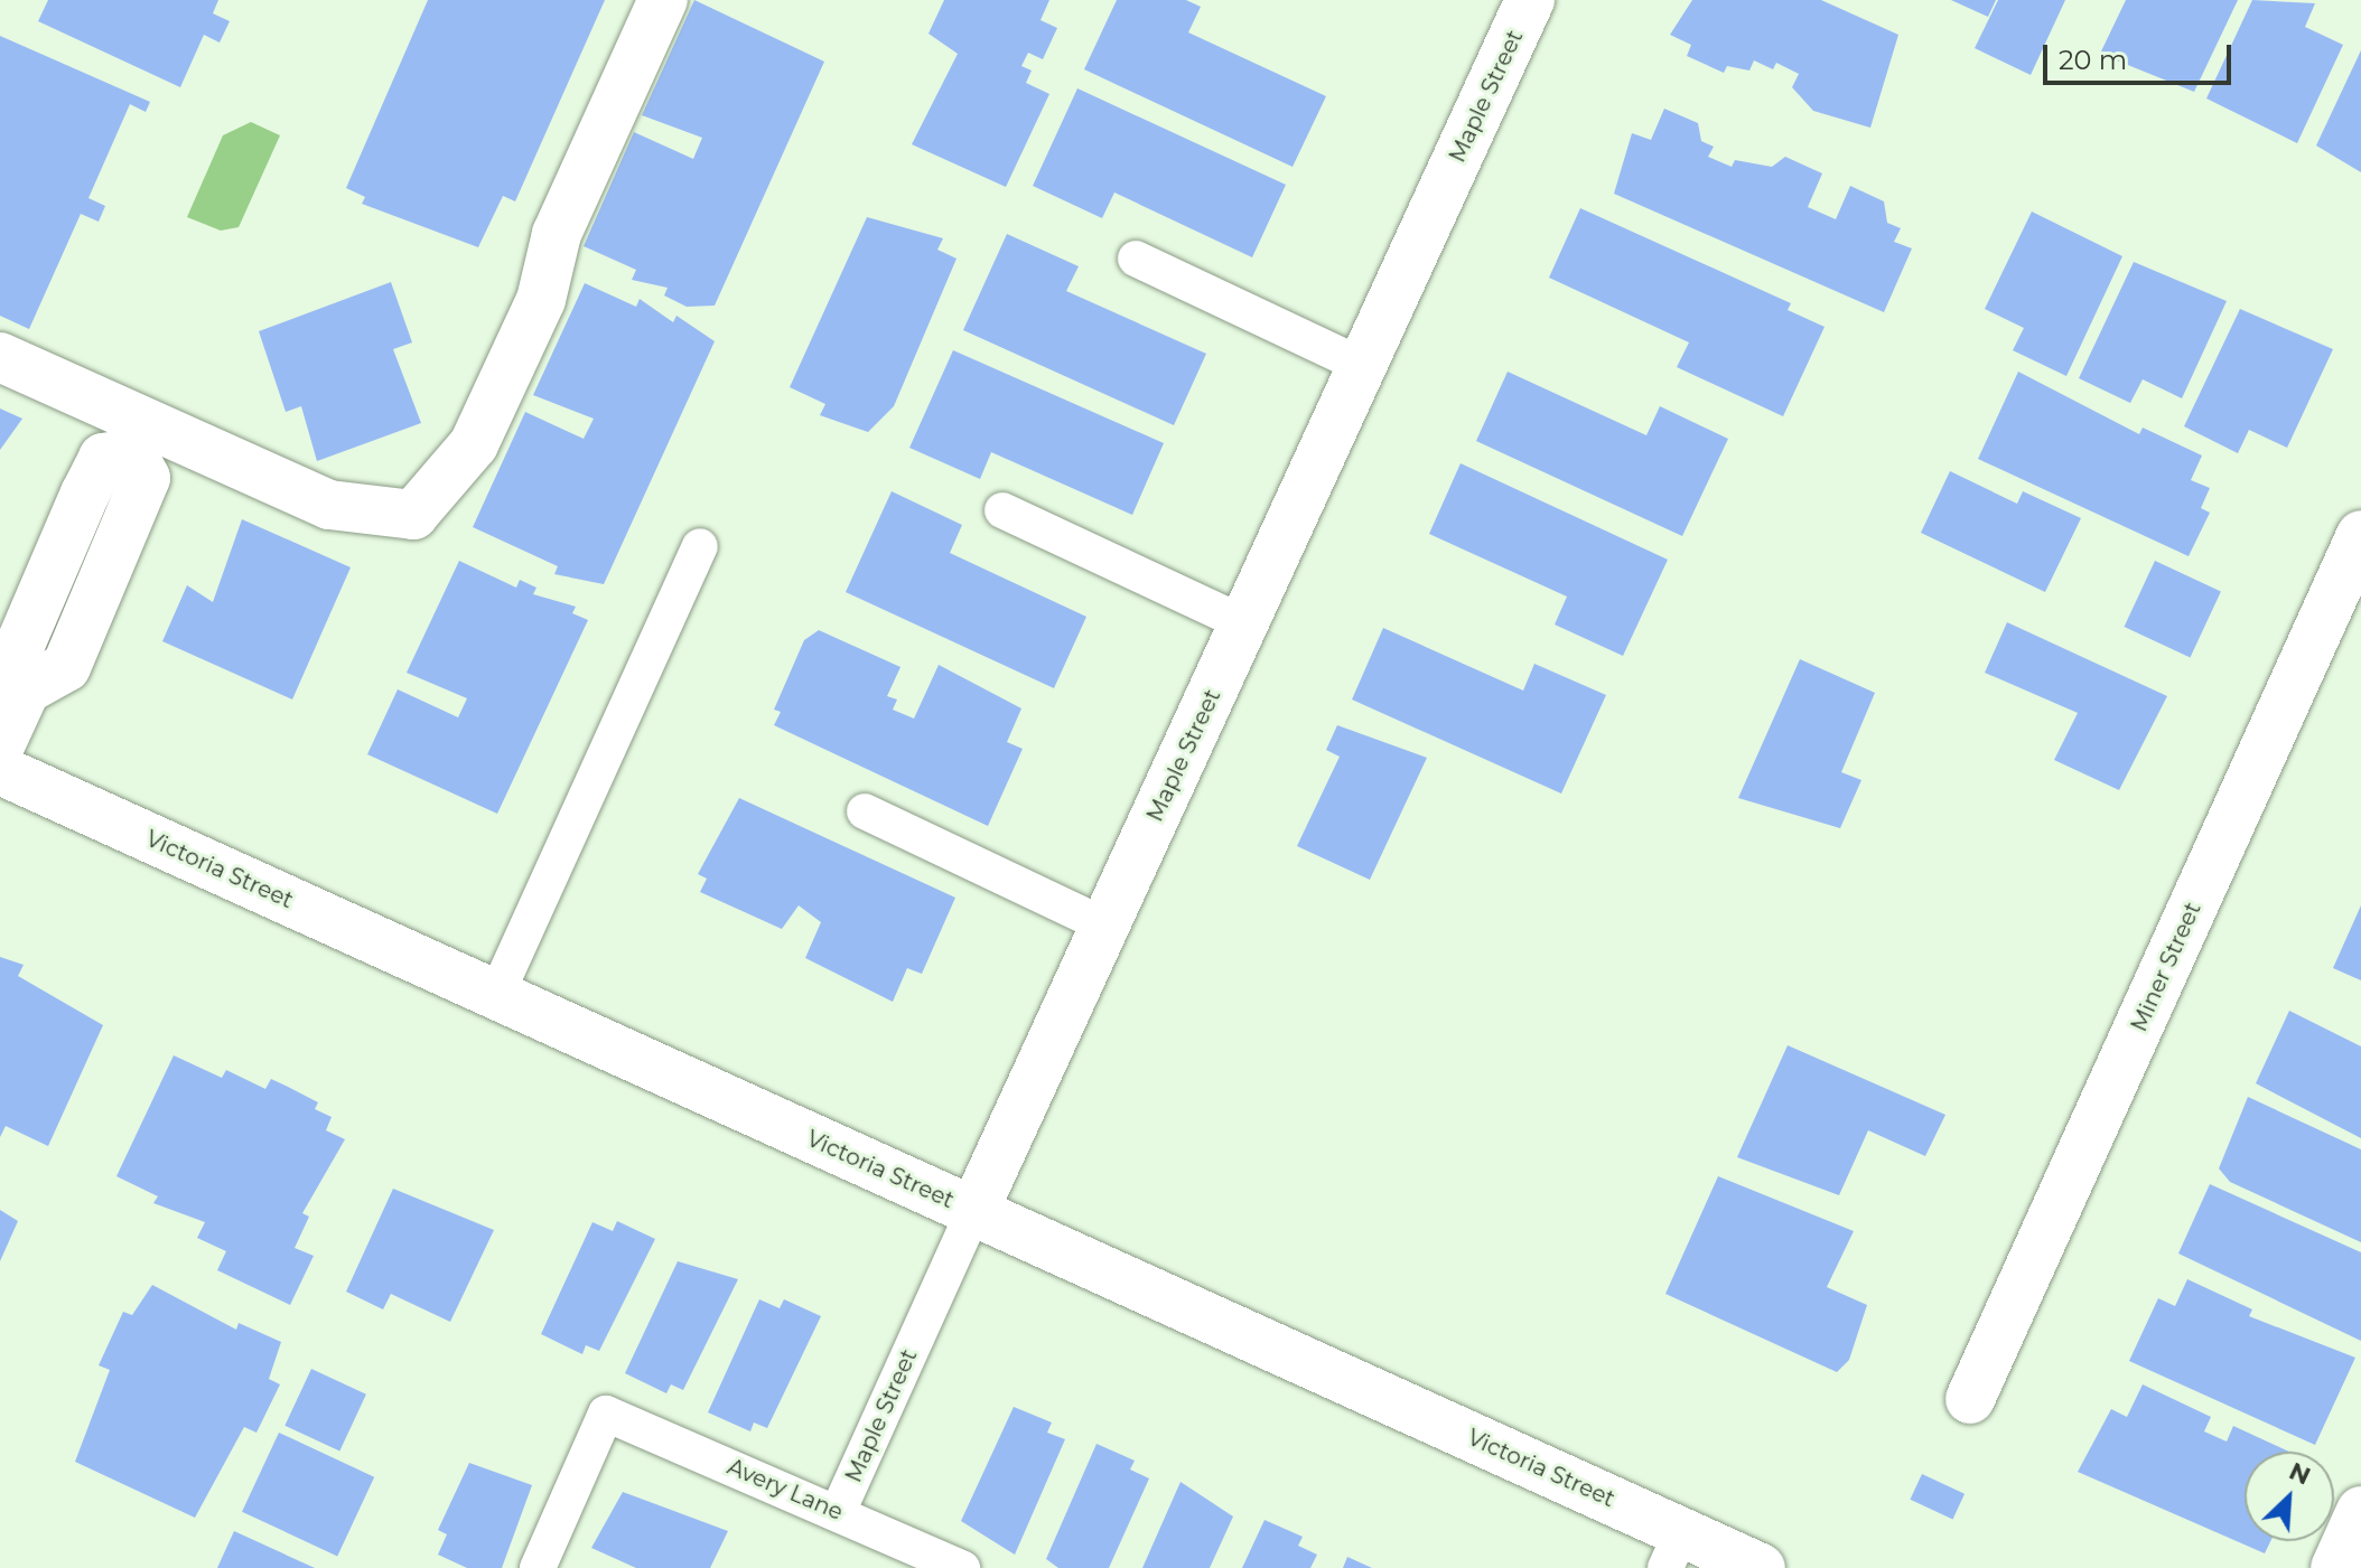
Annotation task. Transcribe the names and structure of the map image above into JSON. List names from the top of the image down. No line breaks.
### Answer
{"streets":{"street":["Maple Street","Victoria Street","Miner Street"],"lane":["Avery Lane"]},"crossings":[["Maple Street","Victoria Street"],["Maple Street","Avery Lane"]],"scale_bar":"20 m","north":"top right"}
